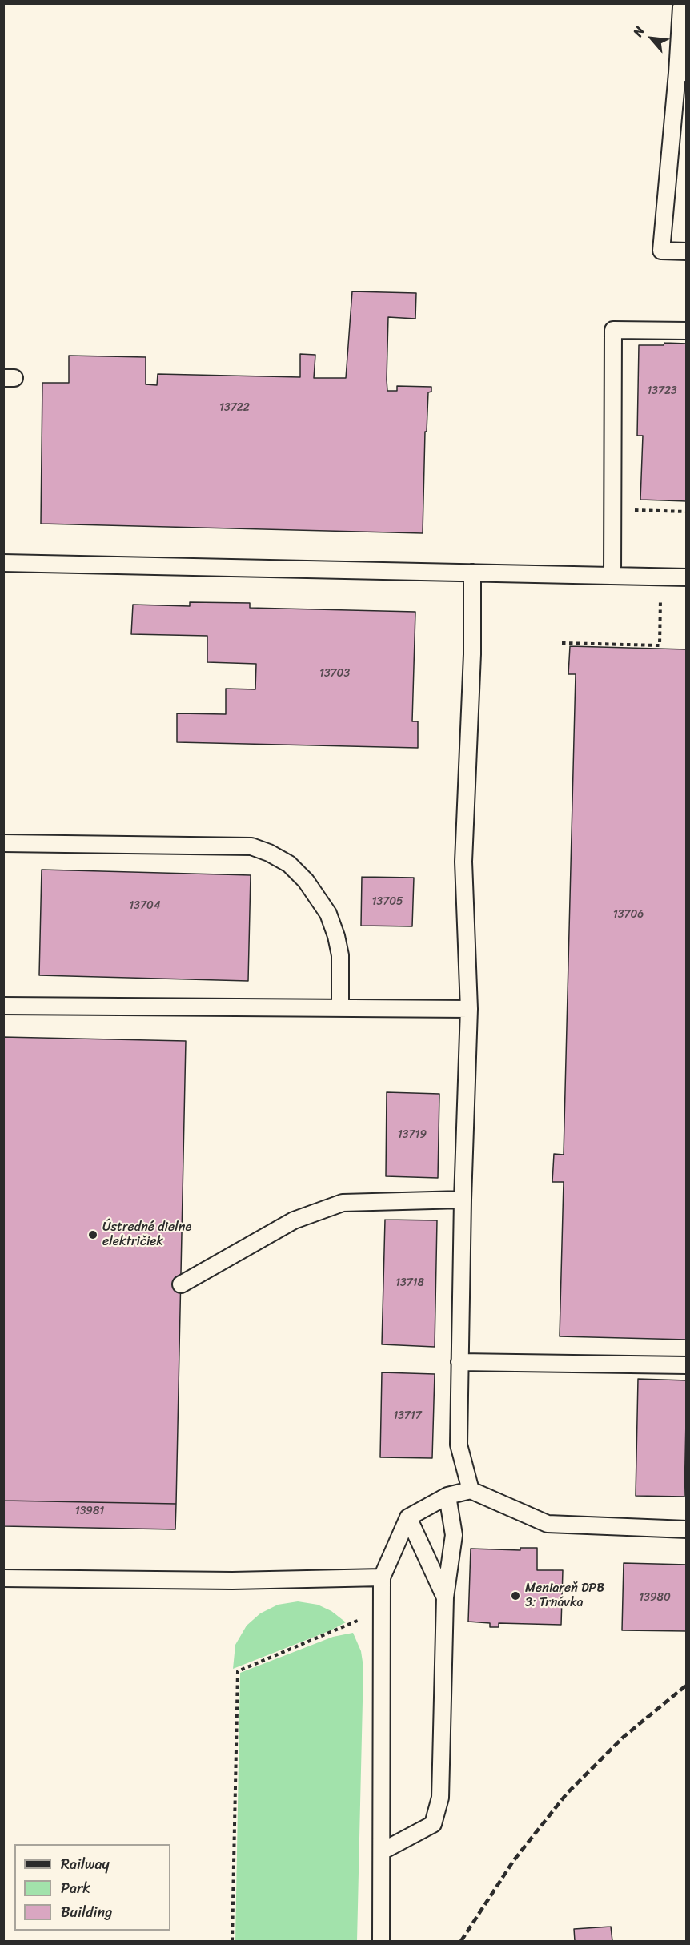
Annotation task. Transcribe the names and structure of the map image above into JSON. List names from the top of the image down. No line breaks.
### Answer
{"places":["Ústredné dielne električiek","Meniareň DPB 3: Trnávka"],"house_numbers":["13723","13722","13703","13705","13704","13706","13719","13718","13717","13981","13980"],"legend":["Railway","Park","Building"],"north":"top left"}
